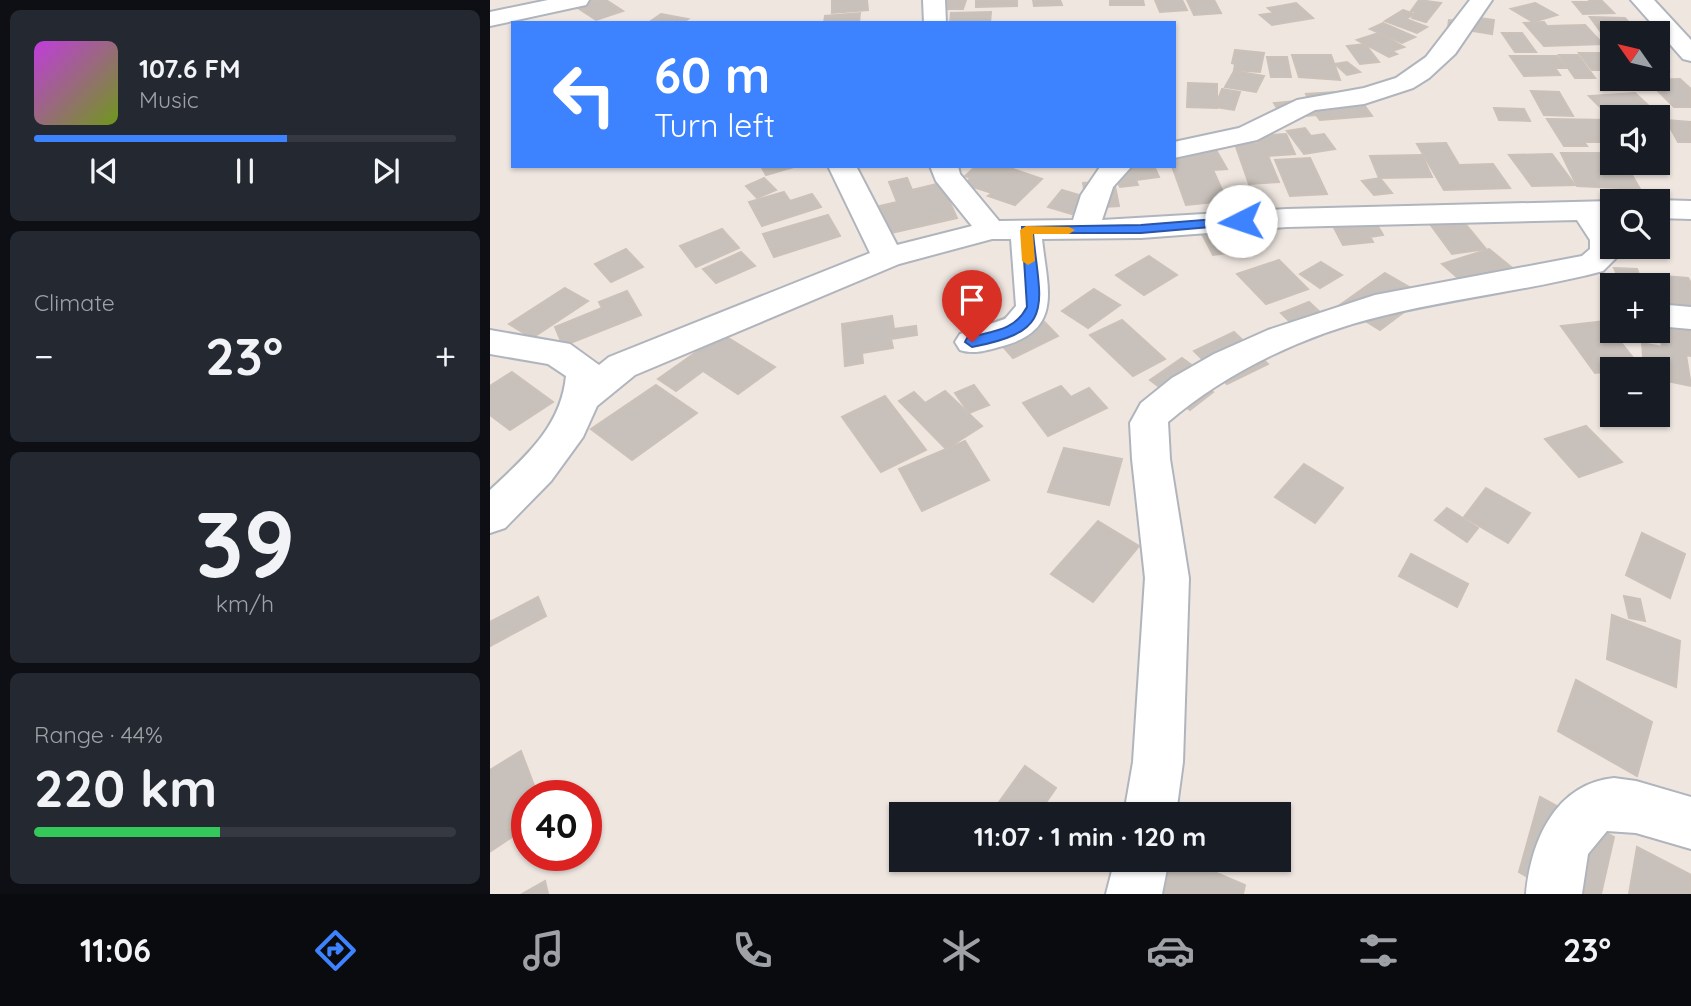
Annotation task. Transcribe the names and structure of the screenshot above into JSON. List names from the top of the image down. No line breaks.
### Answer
{"north":"top left","page":{"map_buttons":["+","−"],"turn":["60 m","Turn left"],"song":["107.6 FM","Music"],"tile":["Climate",["39","km/h"],["Range · 44%","220 km"]],"heat":["−","23°","+"],"limit":"40","trip":"11:07 · 1 min · 120 m","tabs":["11:06","23°"]}}
